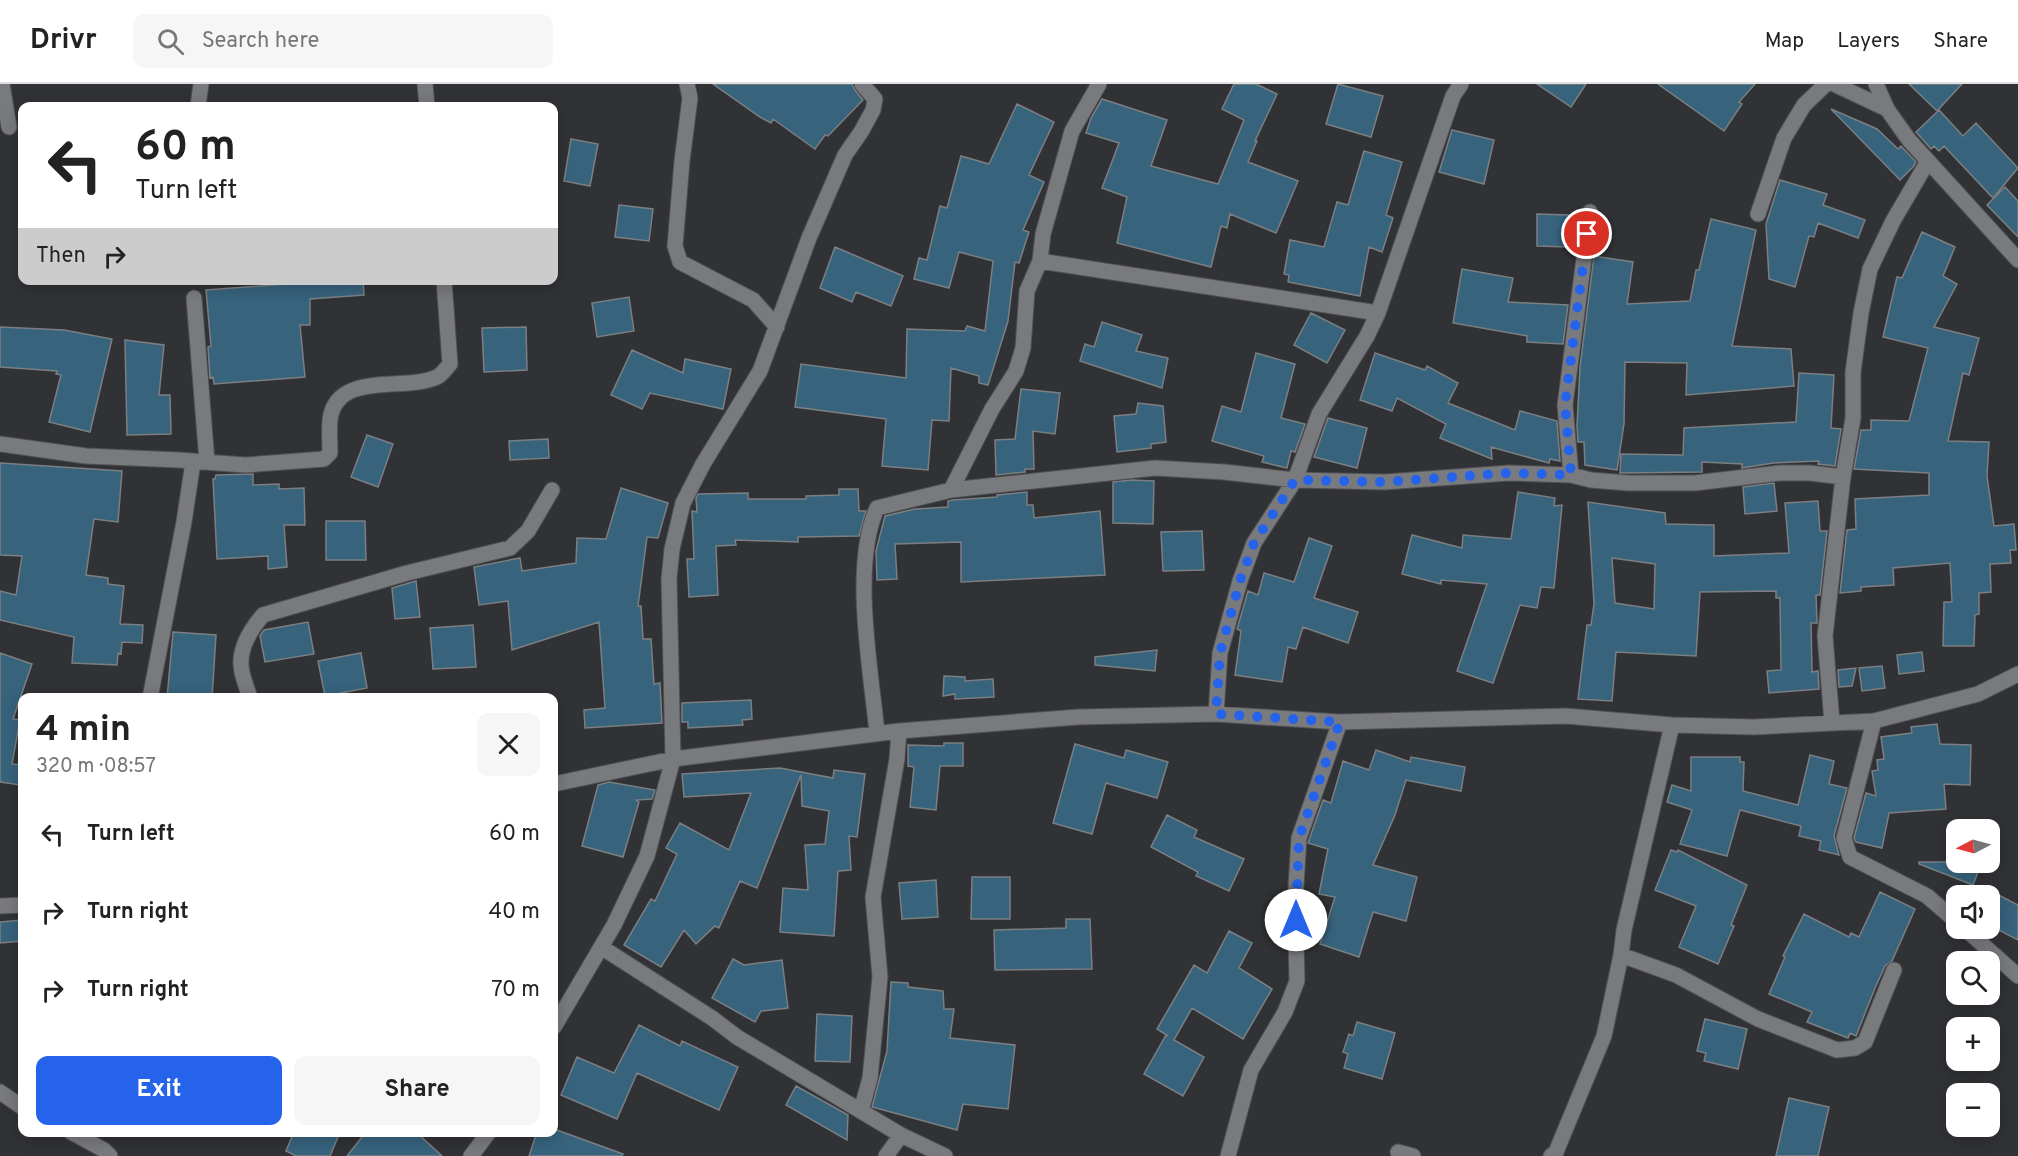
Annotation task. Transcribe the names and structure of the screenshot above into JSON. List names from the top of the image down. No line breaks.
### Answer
{"north":"left","page":{"header":"Drivr","search":"Search here","nav":["Map","Layers","Share"],"turn":["60 m","Turn left"],"then":"Then","heading":["4 min","320 m · 08:57"],"list":[{"name":"Turn left","value":"60 m"},{"name":"Turn right","value":"40 m"},{"name":"Turn right","value":"70 m"}],"map_buttons":["+","−"],"buttons":["Exit","Share"]}}
